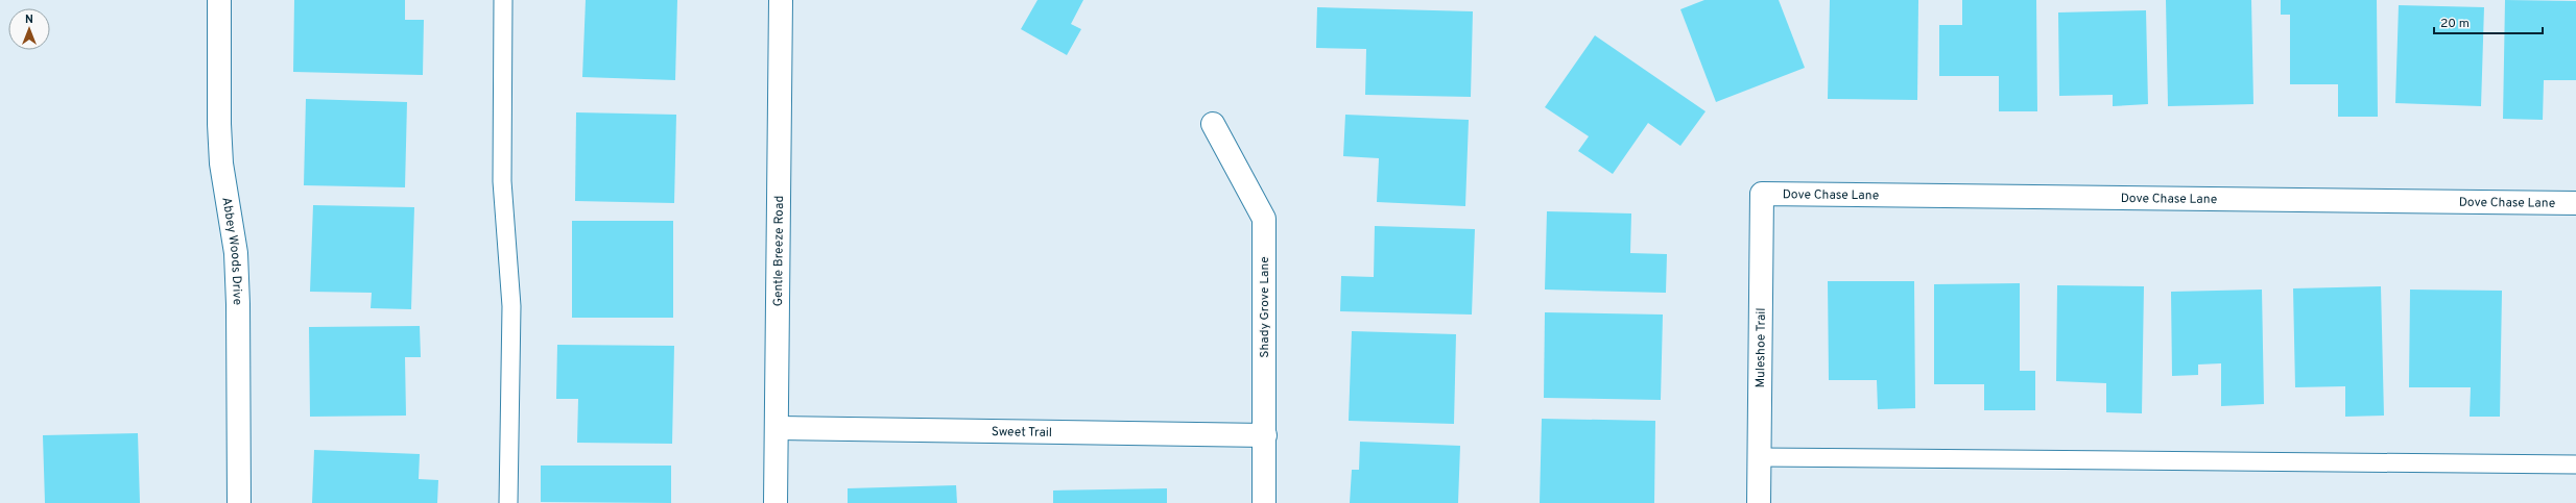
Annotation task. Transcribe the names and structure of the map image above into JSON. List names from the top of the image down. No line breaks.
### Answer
{"streets":{"street":["Dove Chase Lane","Abbey Woods Drive","Gentle Breeze Road","Shady Grove Lane","Muleshoe Trail","Sweet Trail"]},"crossings":[["Dove Chase Lane","Muleshoe Trail"],["Gentle Breeze Road","Sweet Trail"],["Shady Grove Lane","Sweet Trail"]],"scale_bar":"20 m","north":"top"}
